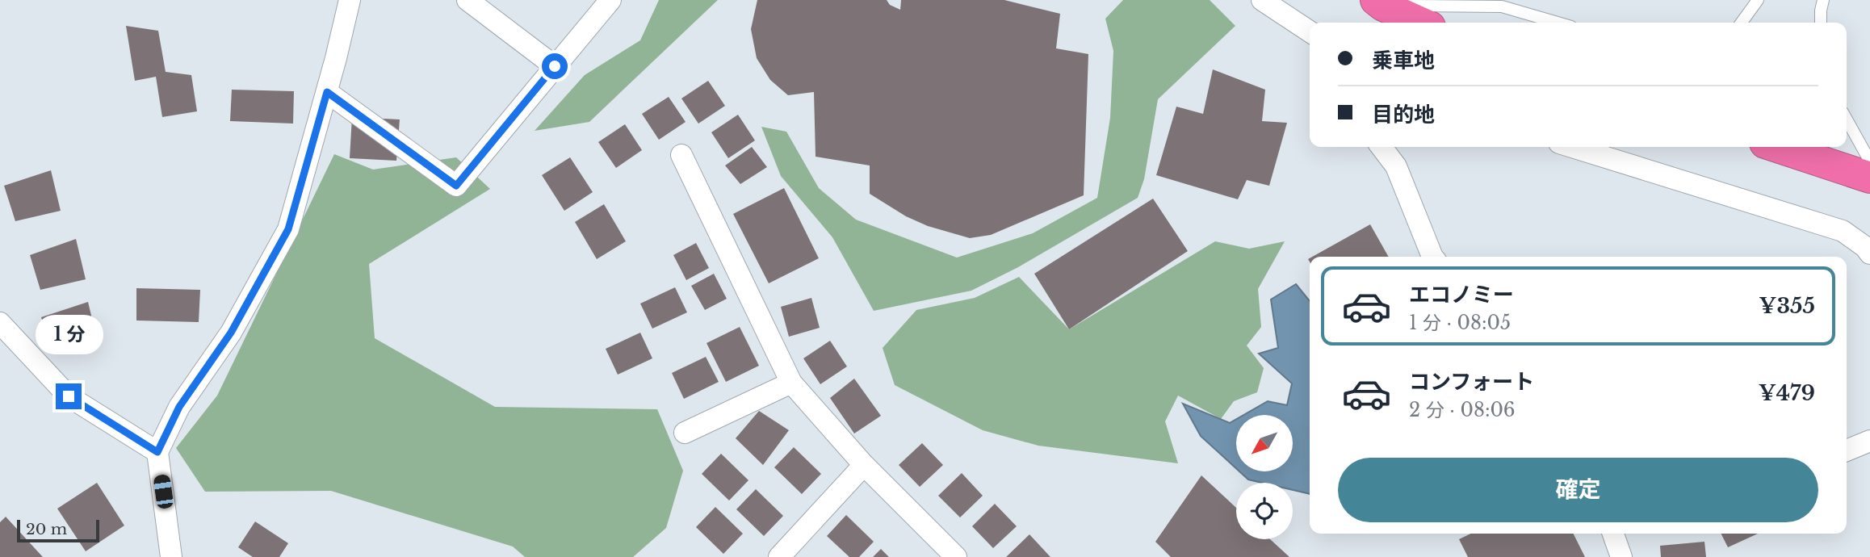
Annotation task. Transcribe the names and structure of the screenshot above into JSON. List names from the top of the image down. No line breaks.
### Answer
{"scale_bar":"20 m","north":"bottom left","page":{"banner":["乗車地","目的地"],"list":[{"name":"エコノミー","note":"1 分 · 08:05","value":"¥355"},{"name":"コンフォート","note":"2 分 · 08:06","value":"¥479"}],"bubble":"1 分","buttons":"確定","scale":"20 m"}}
